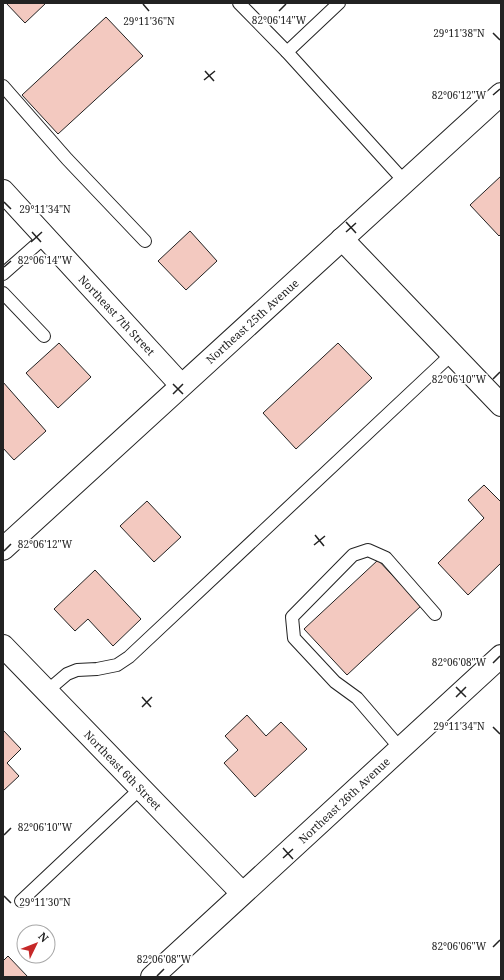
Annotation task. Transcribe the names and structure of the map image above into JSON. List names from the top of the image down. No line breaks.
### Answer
{"streets":{"street":["Northeast 7th Street","Northeast 25th Avenue","Northeast 6th Street","Northeast 26th Avenue"]},"crossings":[["Northeast 7th Street","Northeast 25th Avenue"],["Northeast 6th Street","Northeast 26th Avenue"]],"north":"top right","coordinates":["82°06'14\"W","29°11'36\"N","29°11'38\"N","82°06'12\"W","29°11'34\"N","82°06'10\"W","82°06'08\"W","29°11'30\"N","82°06'06\"W"]}
